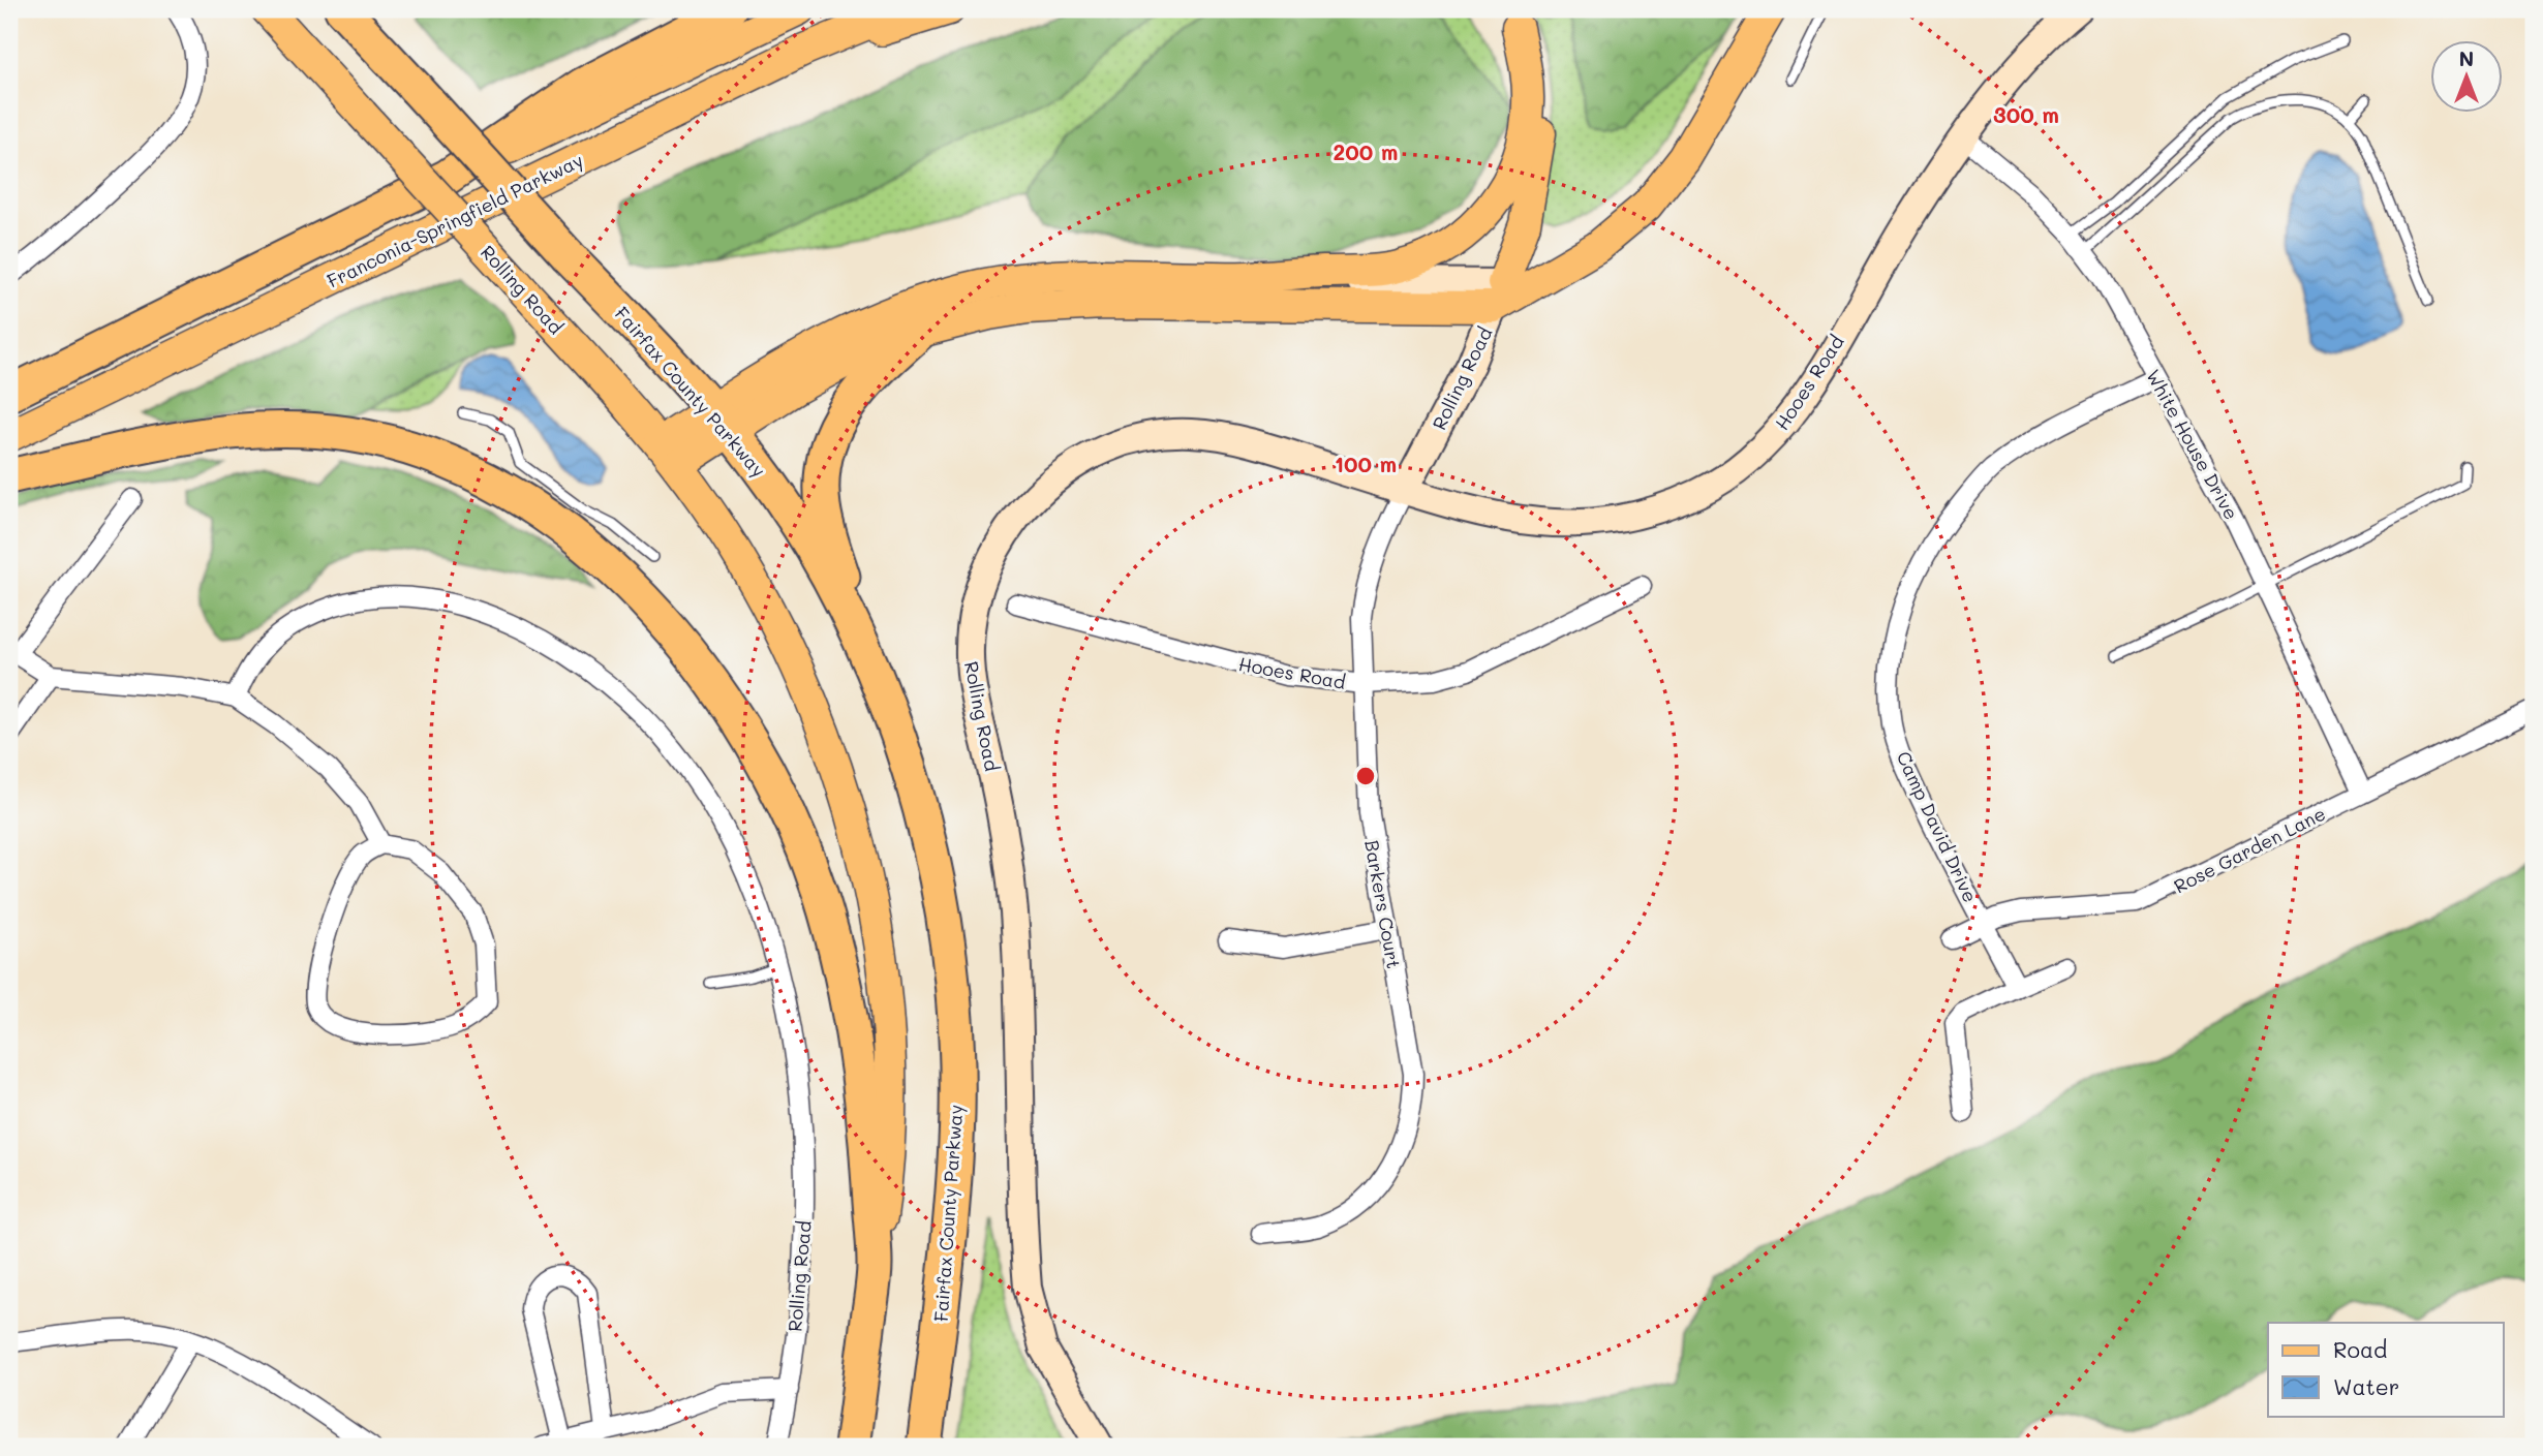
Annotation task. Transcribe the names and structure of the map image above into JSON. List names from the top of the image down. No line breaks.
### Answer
{"streets":{"highway":["Fairfax County Parkway"],"main road":["Franconia-Springfield Parkway","Rolling Road"],"street":["Hooes Road","White House Drive","Camp David Drive","Rose Garden Lane","Barkers Court"]},"crossings":[["Rolling Road","Hooes Road"],["Rolling Road","Fairfax County Parkway"],["Rolling Road","Barkers Court"],["Hooes Road","White House Drive"],["Hooes Road","Barkers Court"],["White House Drive","Camp David Drive"],["White House Drive","Rose Garden Lane"],["Camp David Drive","Rose Garden Lane"]],"legend":["Road","Water"],"north":"top","rings":["300 m","200 m","100 m"]}
